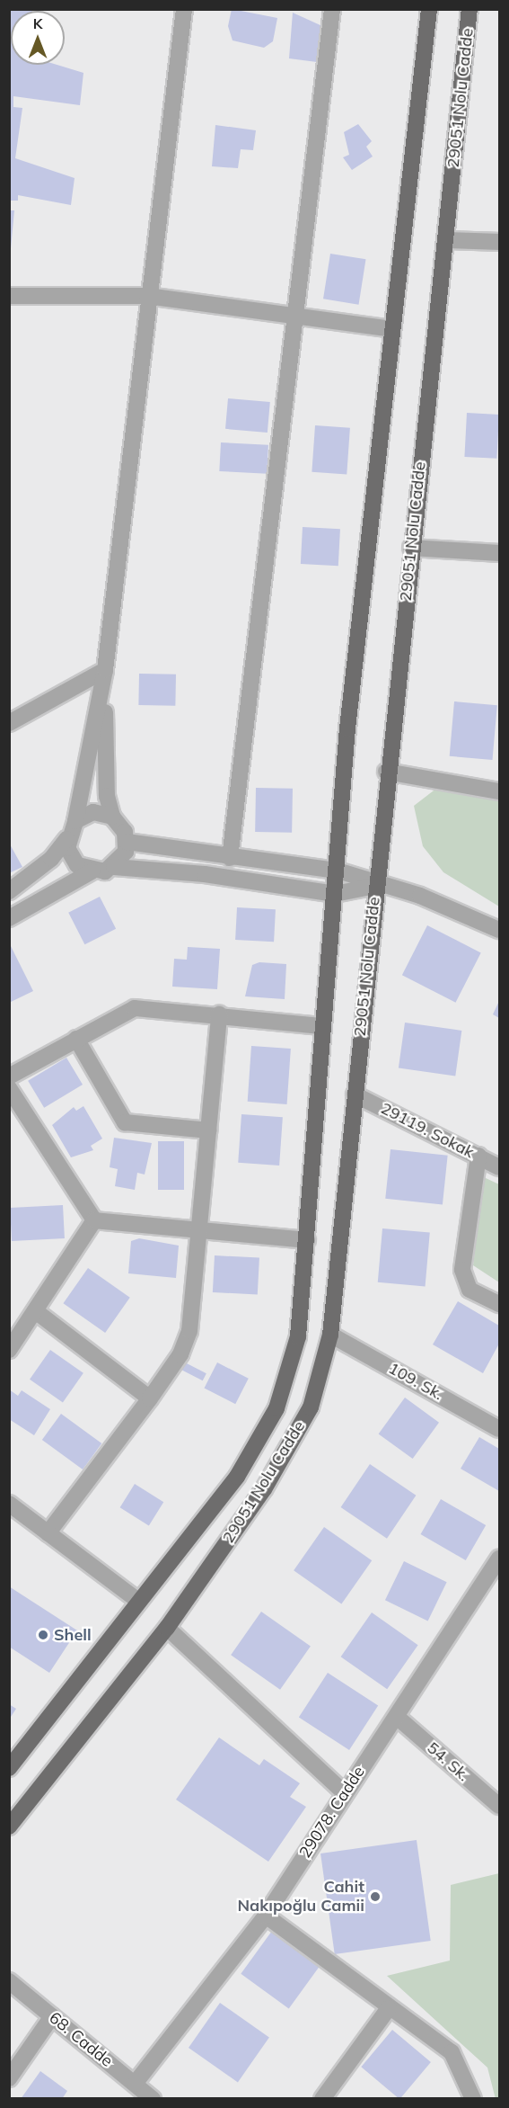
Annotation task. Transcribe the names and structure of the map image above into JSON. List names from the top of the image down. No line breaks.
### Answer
{"streets":{"main road":["29051 Nolu Cadde"],"street":["29119. Sokak","109. Sk.","54. Sk.","29078. Cadde","68. Cadde"]},"crossings":[["29051 Nolu Cadde","29119. Sokak"],["29051 Nolu Cadde","109. Sk."],["54. Sk.","29078. Cadde"],["29078. Cadde","68. Cadde"]],"places":["Shell","Cahit Nakıpoğlu Camii"],"north":"top"}
